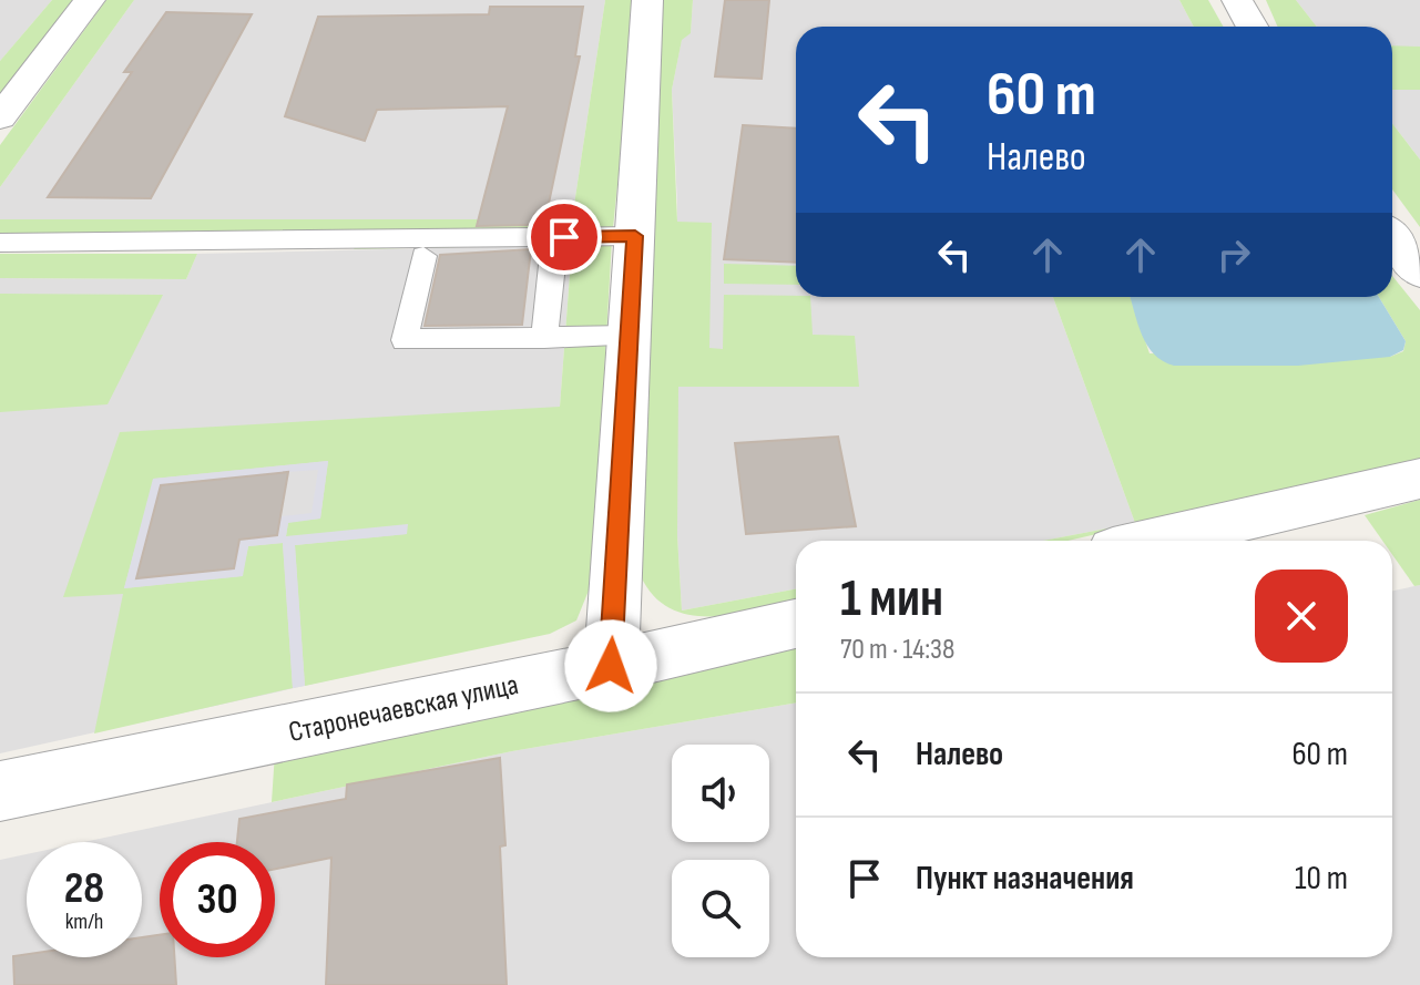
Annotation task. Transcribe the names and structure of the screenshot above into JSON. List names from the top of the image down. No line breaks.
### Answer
{"streets":{"street":["Старонечаевская улица"]},"page":{"turn":["60 m","Налево"],"heading":["1 мин","70 m · 14:38"],"list":[{"name":"Налево","value":"60 m"},{"name":"Пункт назначения","value":"10 m"}],"speed":"28 km/h","limit":"30"}}
